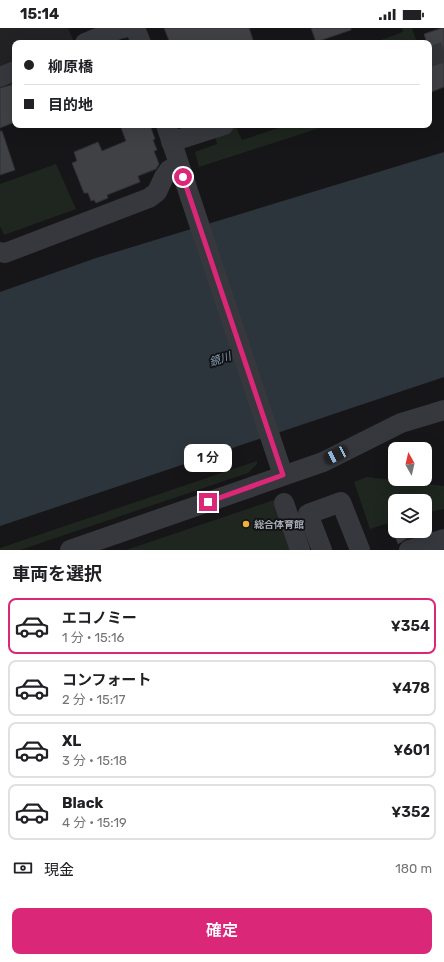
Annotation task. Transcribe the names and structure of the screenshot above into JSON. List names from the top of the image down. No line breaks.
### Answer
{"water":["鏡川"],"places":["総合体育館"],"north":"top","page":{"status":"15:14","banner":["柳原橋","目的地"],"bubble":"1 分","heading":"車両を選択","list":[{"name":"エコノミー","note":"1 分 · 15:16","value":"¥354"},{"name":"コンフォート","note":"2 分 · 15:17","value":"¥478"},{"name":"XL","note":"3 分 · 15:18","value":"¥601"},{"name":"Black","note":"4 分 · 15:19","value":"¥352"}],"pay":["現金","180 m"],"buttons":"確定"}}
